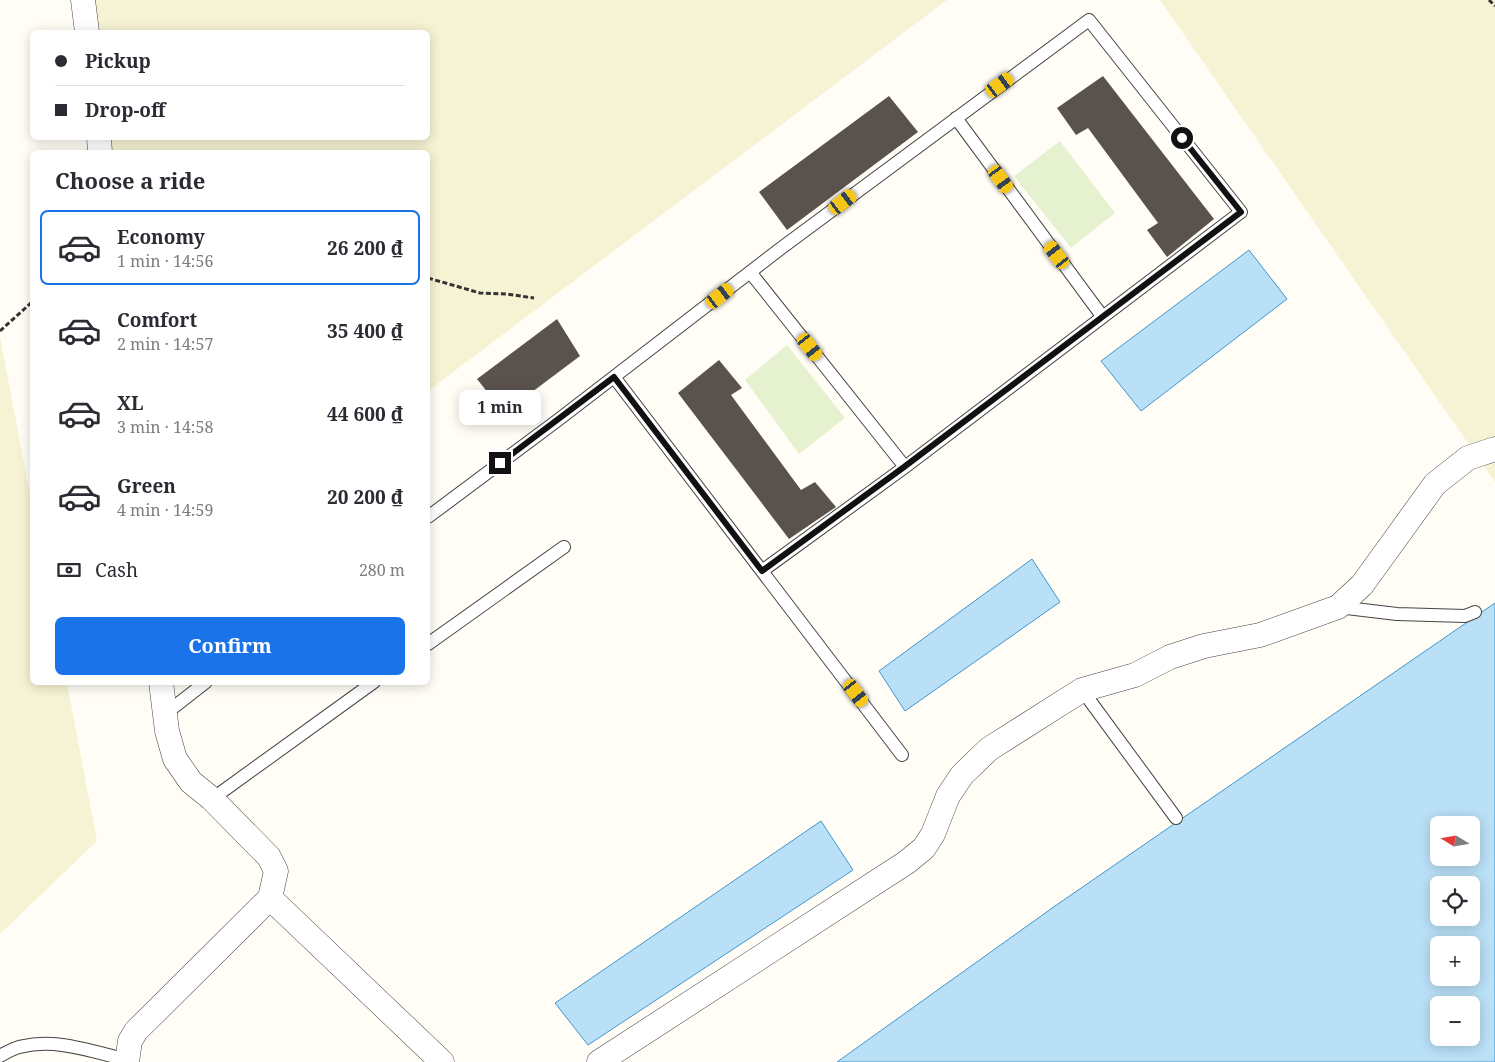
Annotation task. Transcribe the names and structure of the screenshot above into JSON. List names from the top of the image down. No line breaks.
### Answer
{"north":"left","page":{"banner":["Pickup","Drop-off"],"heading":"Choose a ride","list":[{"name":"Economy","note":"1 min · 14:56","value":"26 200 ₫"},{"name":"Comfort","note":"2 min · 14:57","value":"35 400 ₫"},{"name":"XL","note":"3 min · 14:58","value":"44 600 ₫"},{"name":"Green","note":"4 min · 14:59","value":"20 200 ₫"}],"bubble":"1 min","pay":["Cash","280 m"],"buttons":"Confirm","map_buttons":["+","−"]}}
